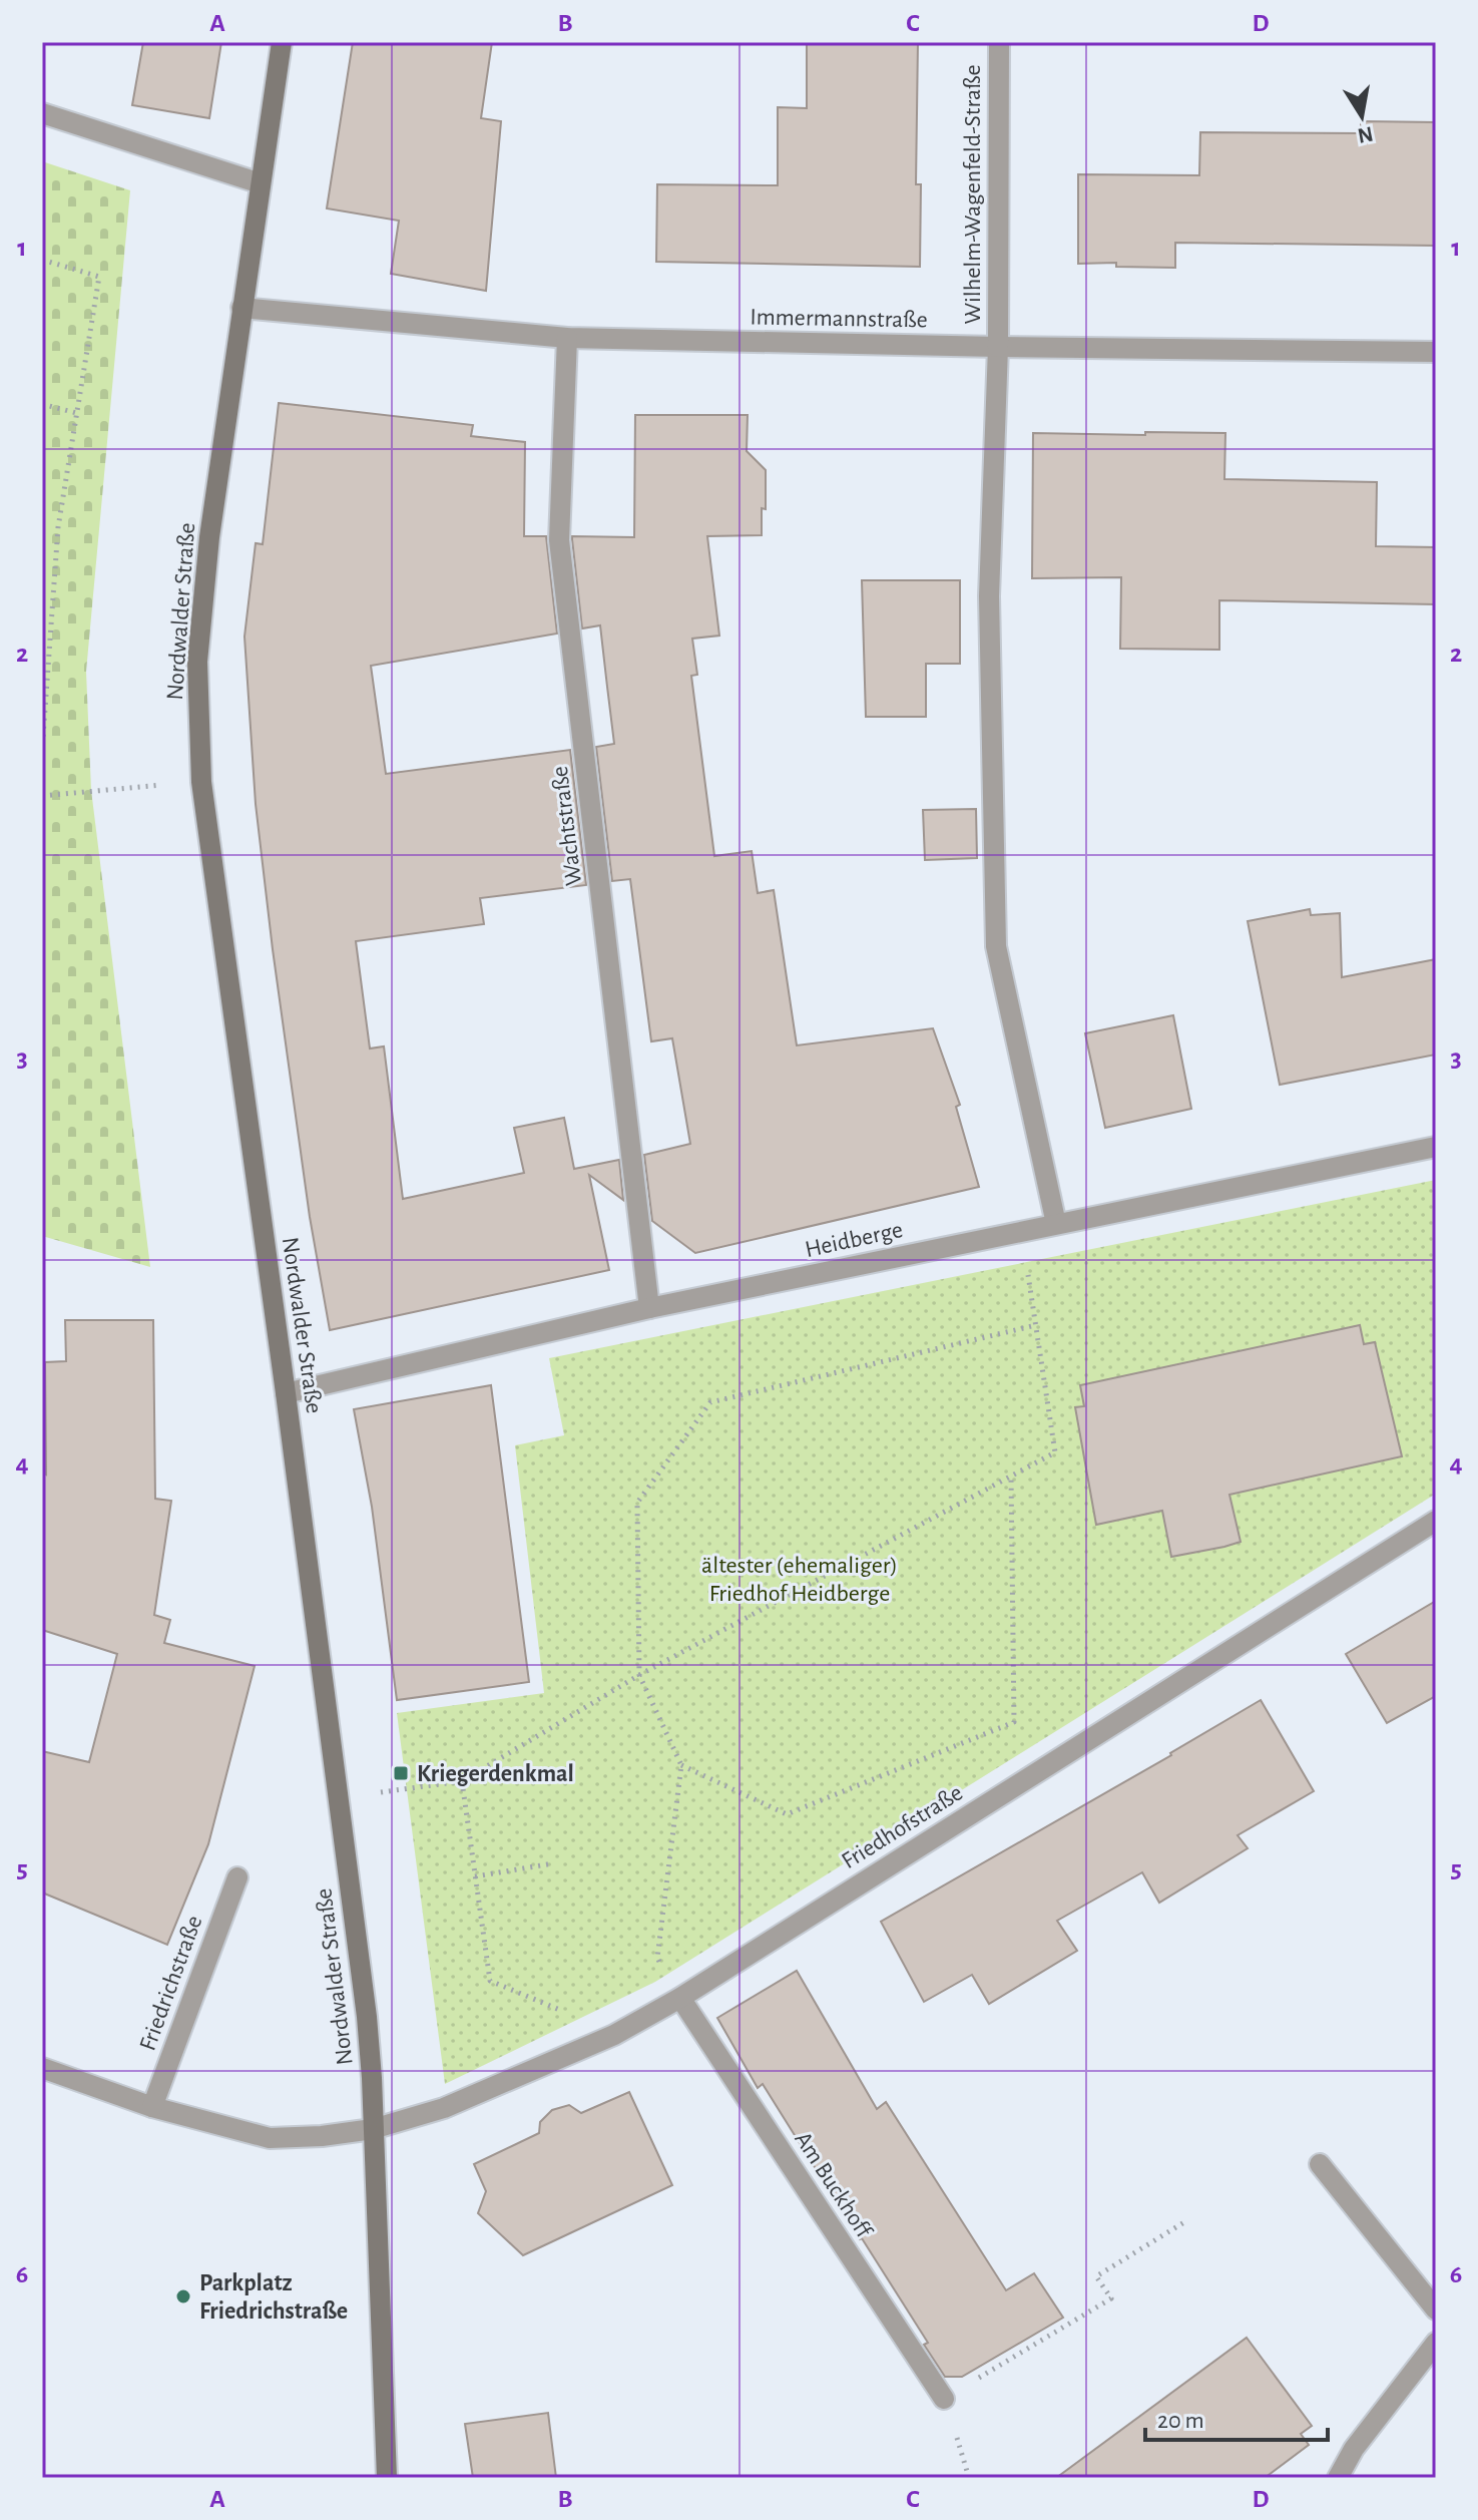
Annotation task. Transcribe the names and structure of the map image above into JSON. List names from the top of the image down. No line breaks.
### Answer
{"streets":{"main road":["Nordwalder Straße"],"street":["Wilhelm-Wagenfeld-Straße","Immermannstraße","Wachtstraße","Heidberge","Friedhofstraße","Friedrichstraße","Am Buckhoff"]},"crossings":[["Wilhelm-Wagenfeld-Straße","Immermannstraße"],["Wilhelm-Wagenfeld-Straße","Heidberge"],["Immermannstraße","Nordwalder Straße"],["Immermannstraße","Wachtstraße"],["Nordwalder Straße","Heidberge"],["Nordwalder Straße","Friedhofstraße"],["Wachtstraße","Heidberge"],["Friedhofstraße","Am Buckhoff"]],"parks":["ältester (ehemaliger) Friedhof Heidberge"],"places":{"transit":["Kriegerdenkmal"],"other":["Parkplatz Friedrichstraße"]},"scale_bar":"20 m","north":"bottom","grid":{"columns":["A","B","C","D"],"rows":["1","2","3","4","5","6"]}}
